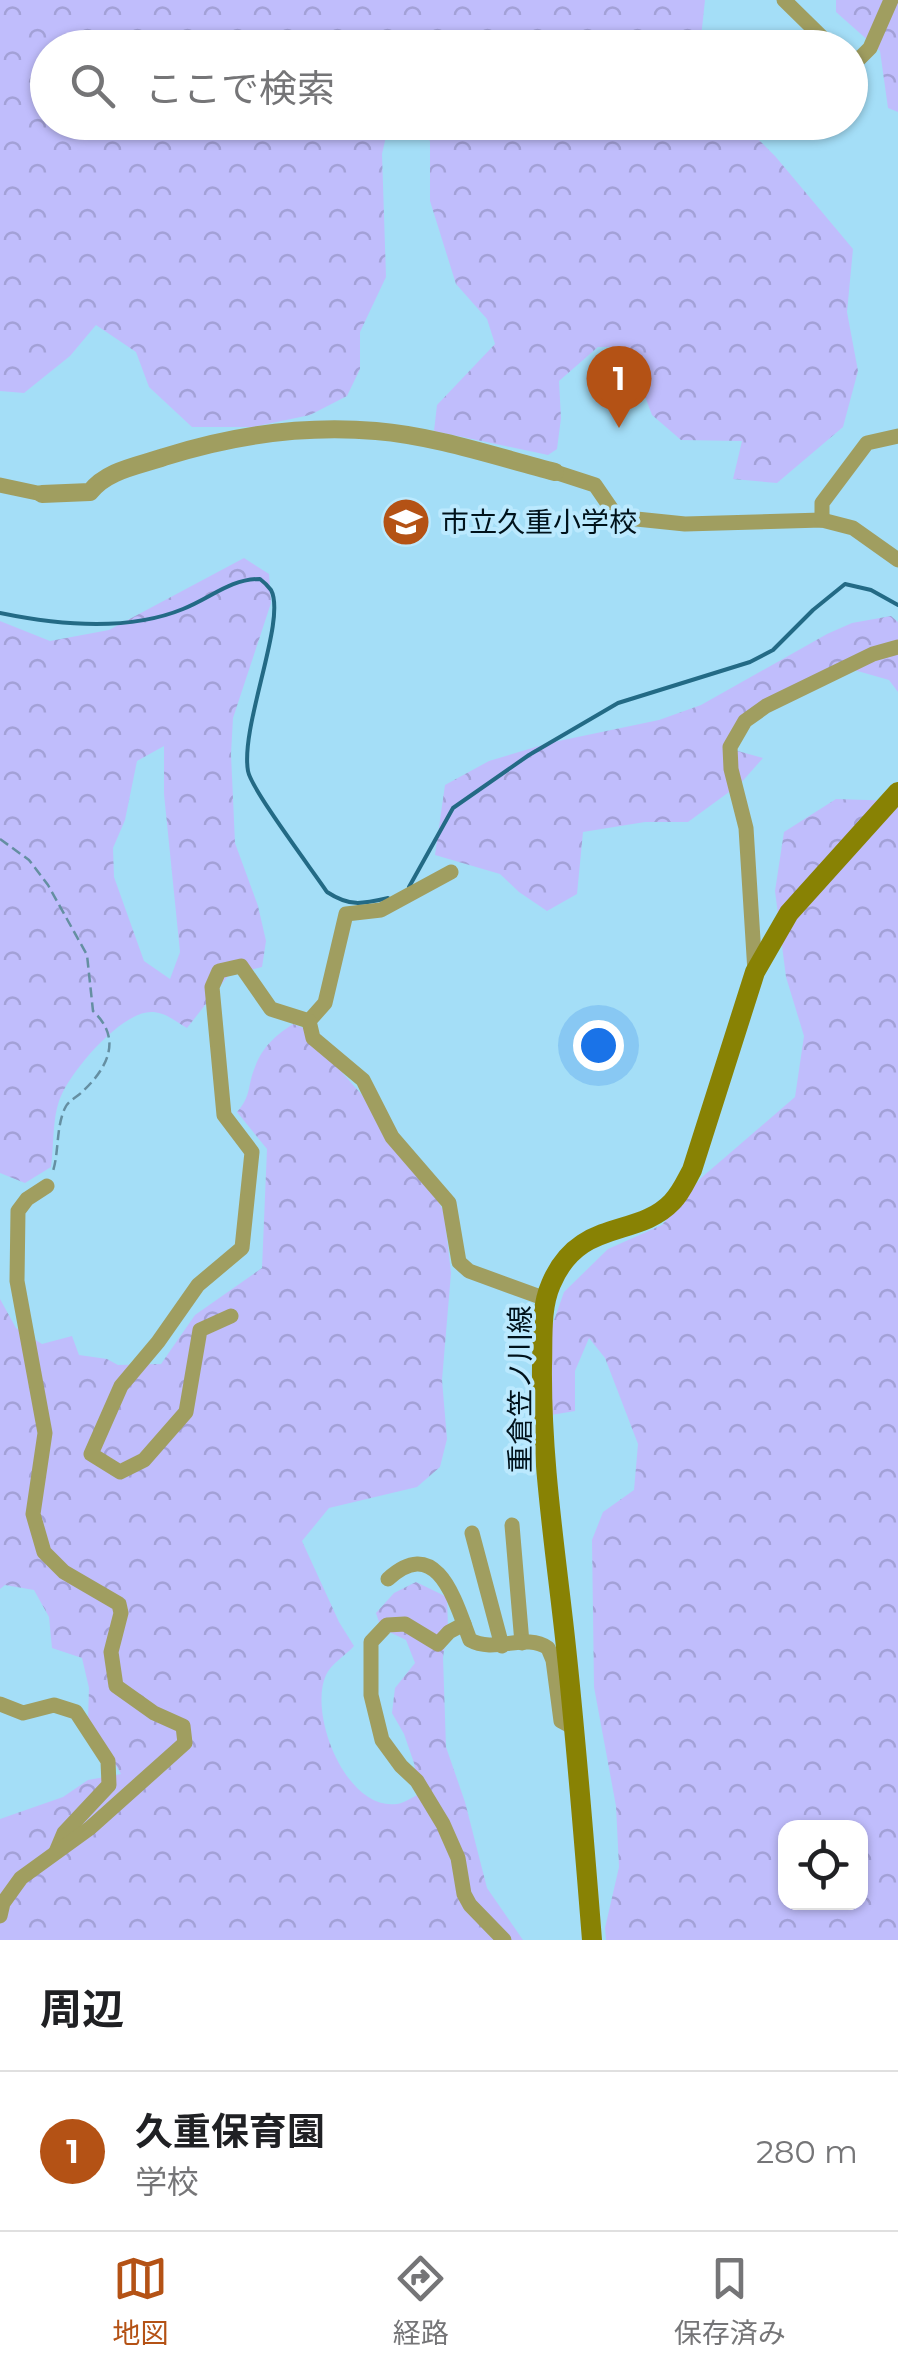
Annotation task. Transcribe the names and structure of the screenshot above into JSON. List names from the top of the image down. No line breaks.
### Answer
{"streets":{"main road":["重倉笠ノ川線"]},"places":{"school or university":["市立久重小学校"]},"page":{"search":"ここで検索","pins":"1","heading":"周辺","list":[{"mark":"1","name":"久重保育園","note":"学校","value":"280 m"}],"nav":["地図","経路","保存済み"]}}
